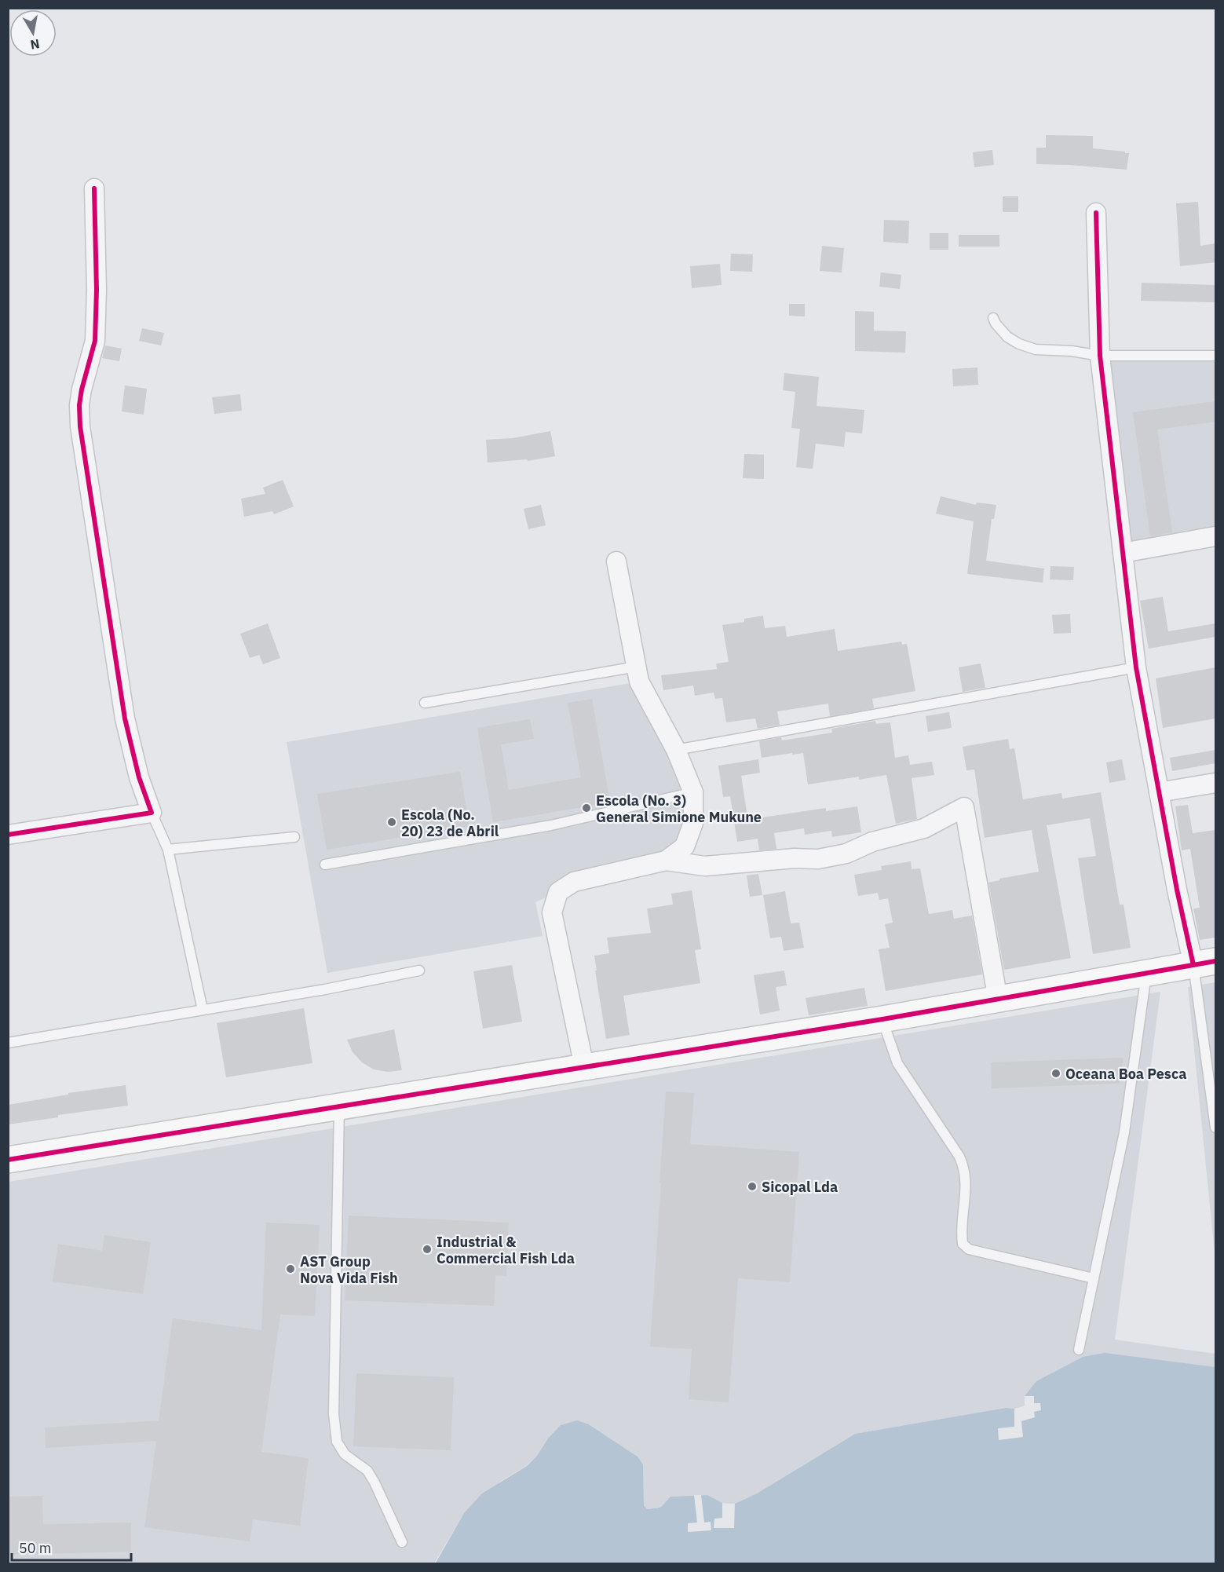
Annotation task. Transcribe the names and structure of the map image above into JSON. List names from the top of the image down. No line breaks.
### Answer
{"places":["Escola (No. 3) General Simione Mukune","Escola (No. 20) 23 de Abril","Oceana Boa Pesca","Sicopal Lda","Industrial & Commercial Fish Lda","AST Group Nova Vida Fish"],"scale_bar":"50 m","north":"bottom"}
